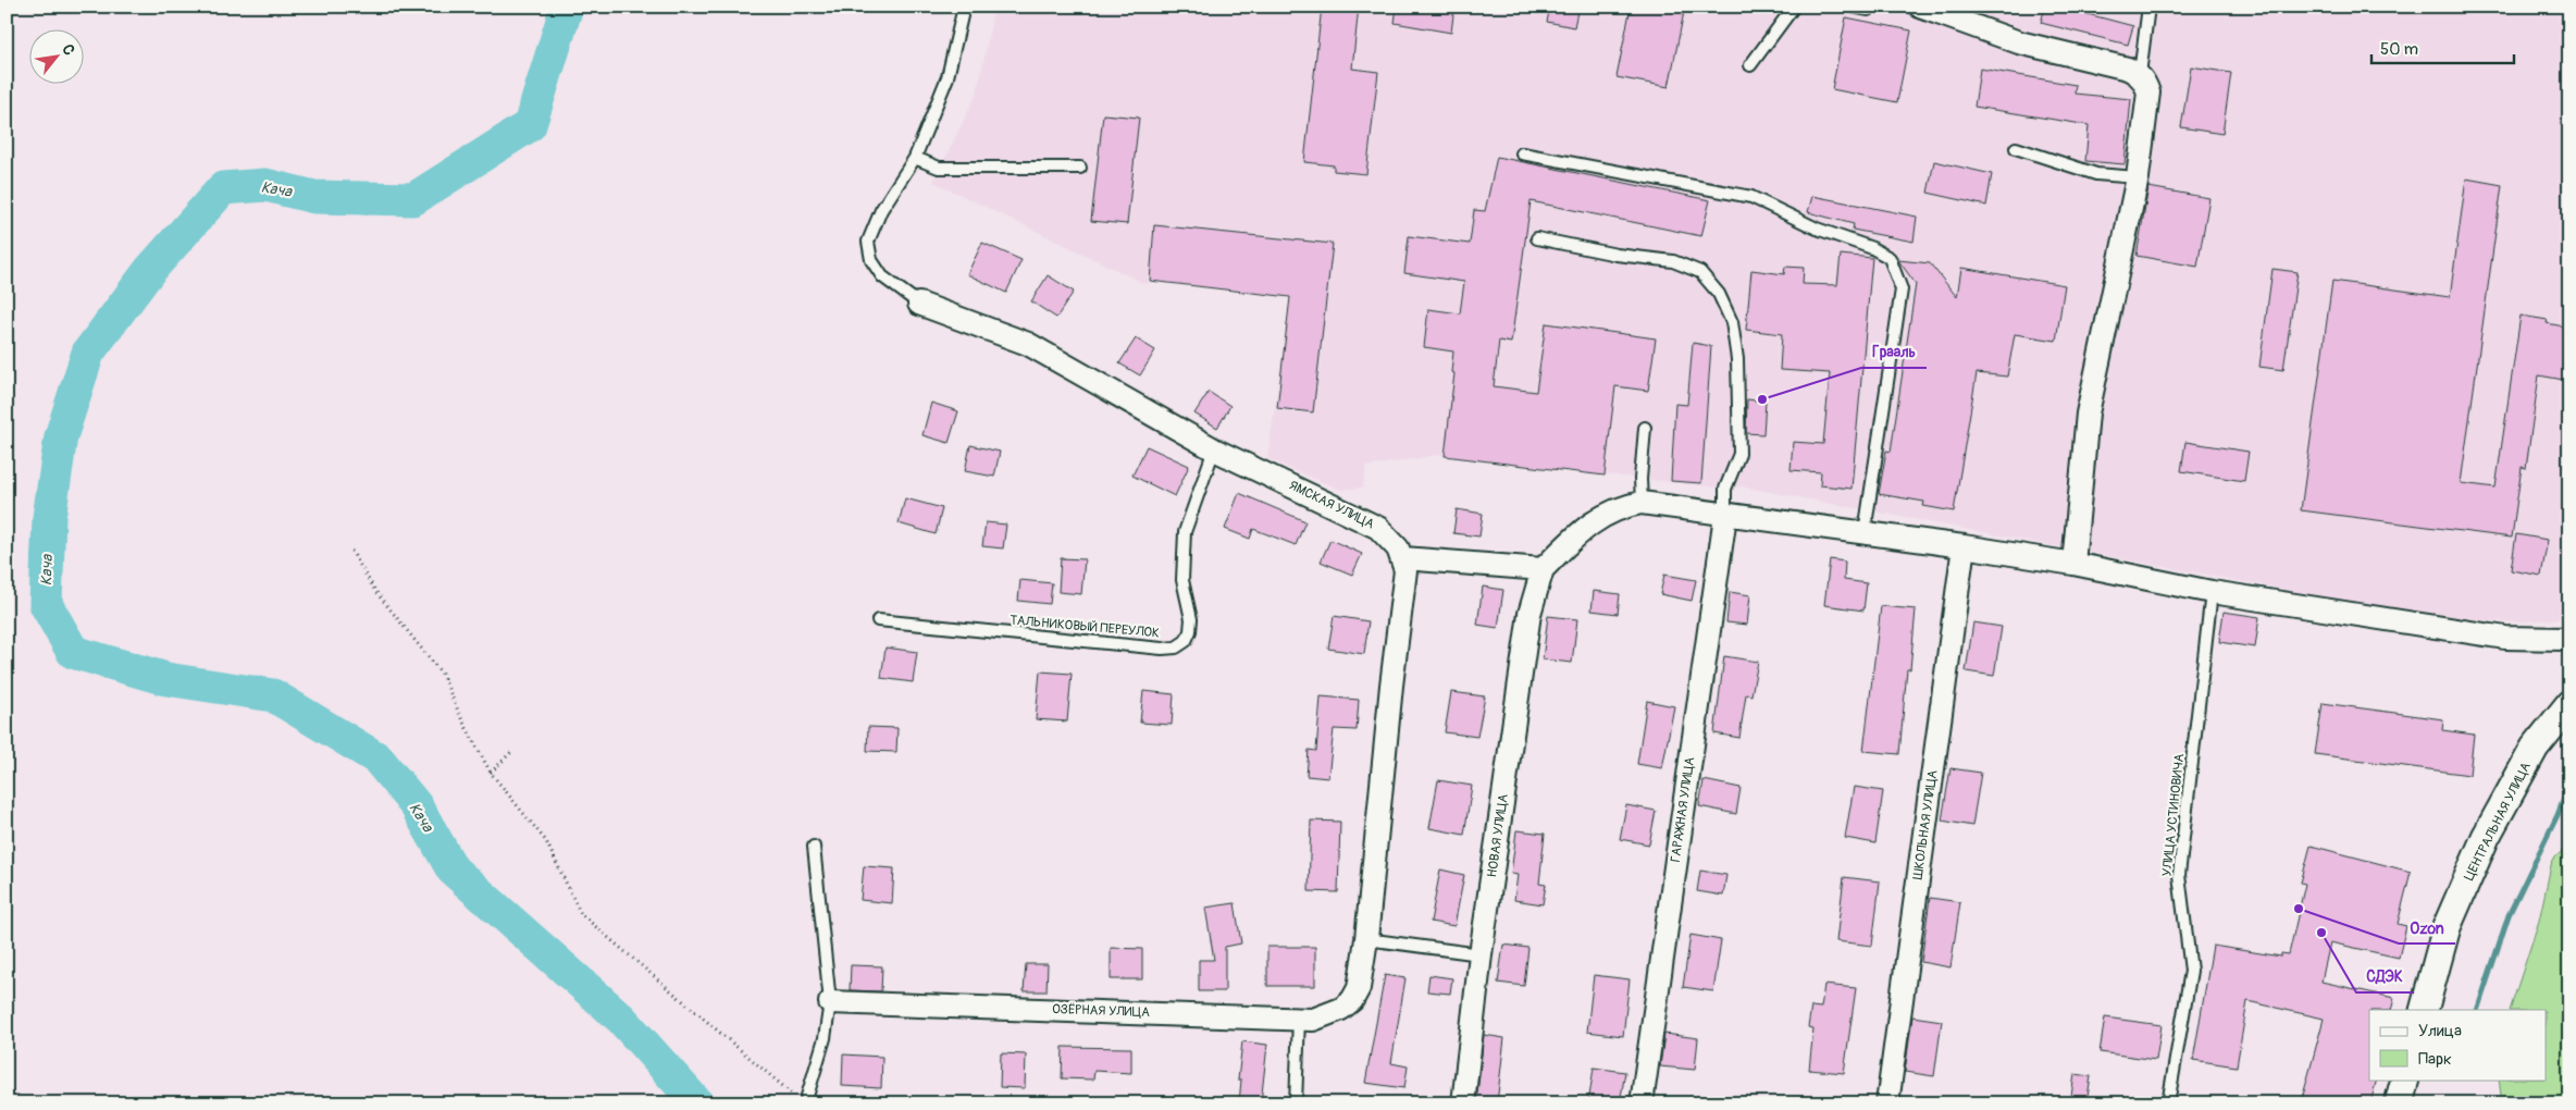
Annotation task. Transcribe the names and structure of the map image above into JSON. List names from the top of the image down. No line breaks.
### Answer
{"streets":{"street":["ЯМСКАЯ УЛИЦА","ГАРАЖНАЯ УЛИЦА","ЦЕНТРАЛЬНАЯ УЛИЦА","ШКОЛЬНАЯ УЛИЦА","НОВАЯ УЛИЦА","ОЗЁРНАЯ УЛИЦА"],"lane":["ТАЛЬНИКОВЫЙ ПЕРЕУЛОК","УЛИЦА УСТИНОВИЧА"]},"crossings":[["ЯМСКАЯ УЛИЦА","ТАЛЬНИКОВЫЙ ПЕРЕУЛОК"]],"water":["Кача"],"places":["Грааль","Ozon","СДЭК"],"legend":["Улица","Парк"],"scale_bar":"50 m","north":"top right"}
